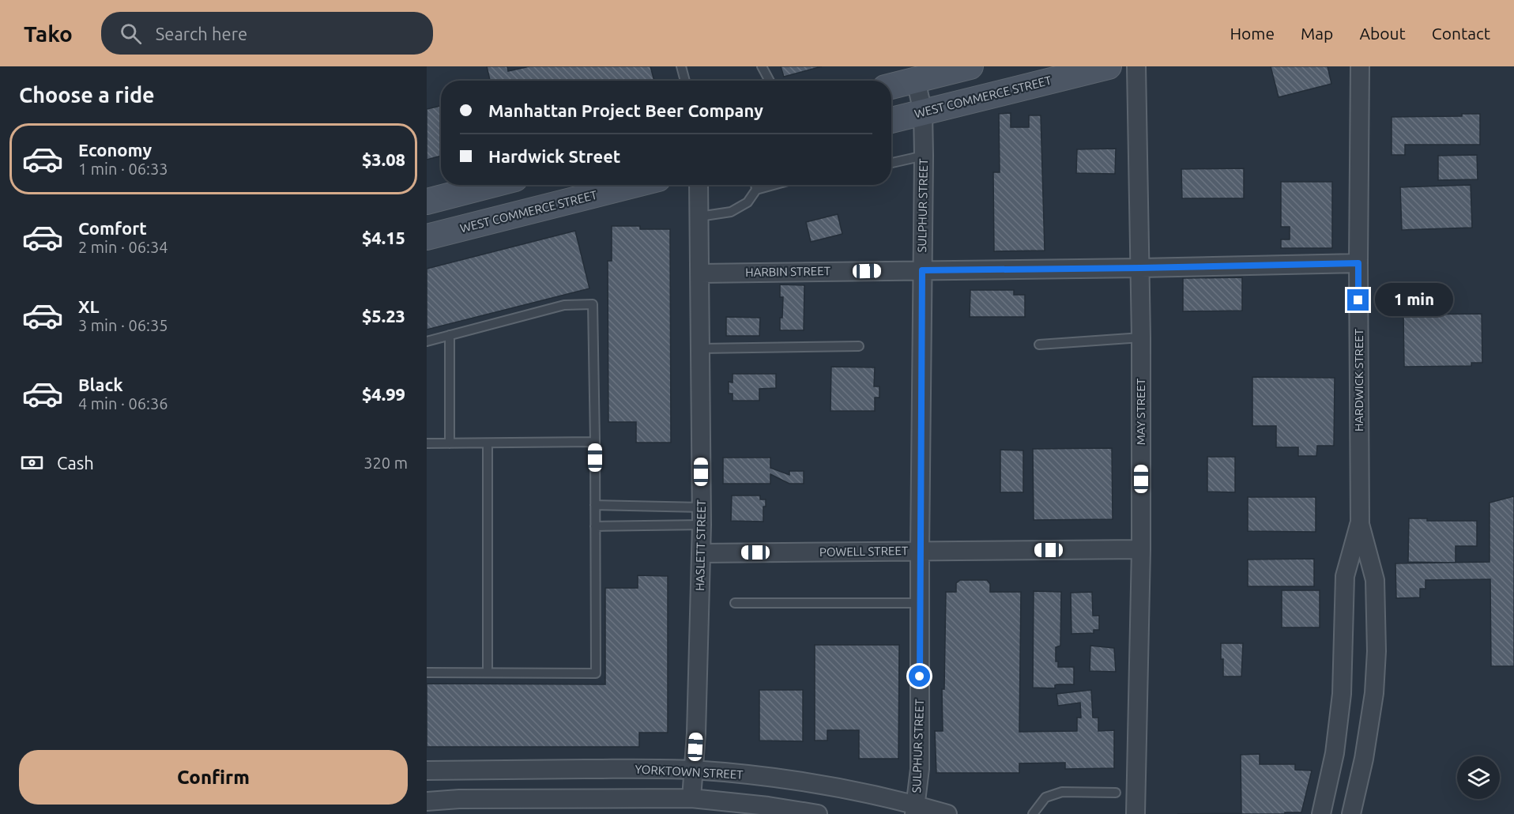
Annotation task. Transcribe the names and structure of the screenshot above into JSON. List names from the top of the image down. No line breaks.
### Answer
{"streets":{"main road":["WEST COMMERCE STREET"],"street":["SULPHUR STREET","HARBIN STREET","HARDWICK STREET","MAY STREET","HASLETT STREET","POWELL STREET","YORKTOWN STREET"]},"crossings":[["WEST COMMERCE STREET","SULPHUR STREET"],["SULPHUR STREET","HARBIN STREET"],["SULPHUR STREET","POWELL STREET"],["SULPHUR STREET","YORKTOWN STREET"],["HARBIN STREET","HARDWICK STREET"],["HARBIN STREET","MAY STREET"],["HARBIN STREET","HASLETT STREET"],["MAY STREET","POWELL STREET"],["HASLETT STREET","POWELL STREET"],["HASLETT STREET","YORKTOWN STREET"]],"page":{"header":"Tako","search":"Search here","nav":["Home","Map","About","Contact"],"heading":"Choose a ride","banner":["Manhattan Project Beer Company","Hardwick Street"],"list":[{"name":"Economy","note":"1 min · 06:33","value":"$3.08"},{"name":"Comfort","note":"2 min · 06:34","value":"$4.15"},{"name":"XL","note":"3 min · 06:35","value":"$5.23"},{"name":"Black","note":"4 min · 06:36","value":"$4.99"}],"bubble":"1 min","pay":["Cash","320 m"],"buttons":"Confirm"}}
